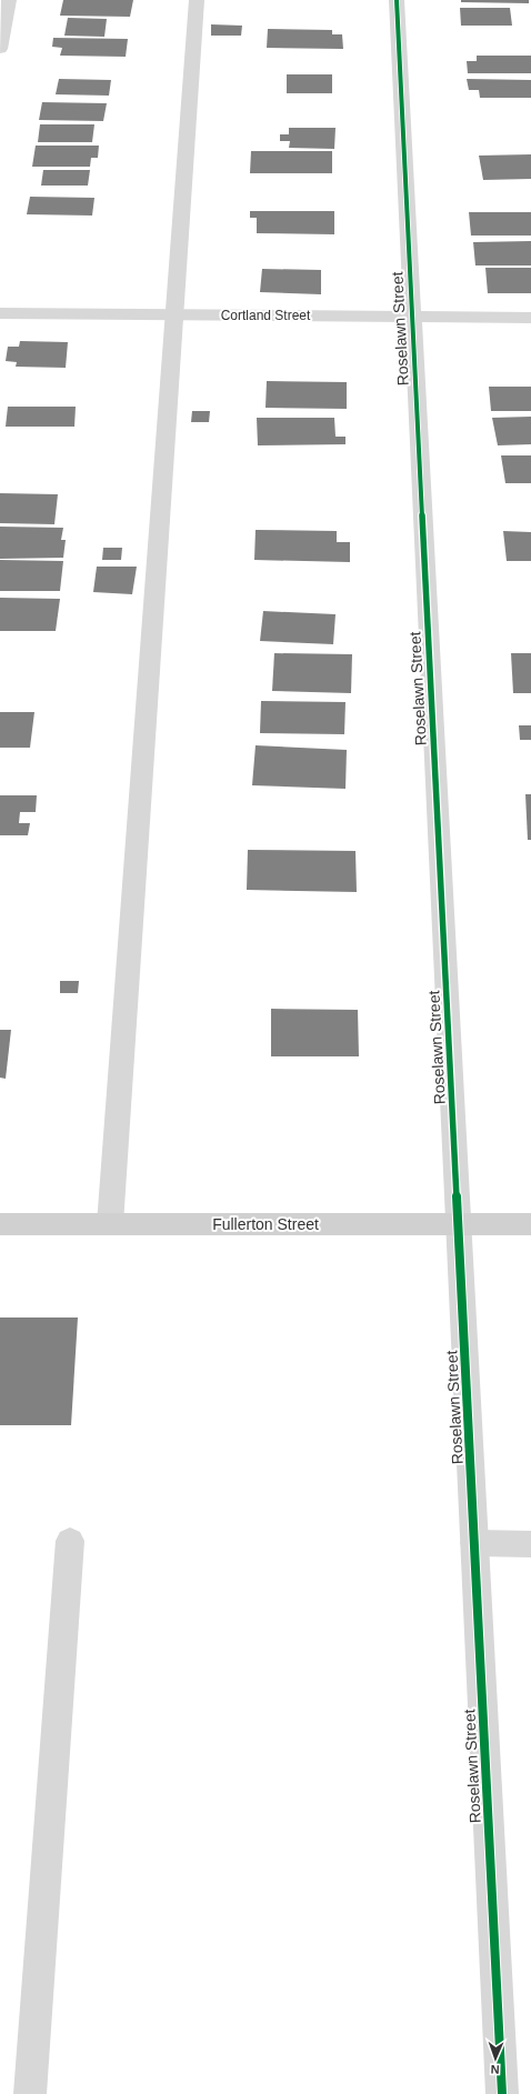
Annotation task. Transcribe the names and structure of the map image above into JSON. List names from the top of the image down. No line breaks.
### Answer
{"streets":{"street":["Cortland Street","Roselawn Street","Fullerton Street"]},"crossings":[["Cortland Street","Roselawn Street"],["Roselawn Street","Fullerton Street"]],"north":"bottom"}
